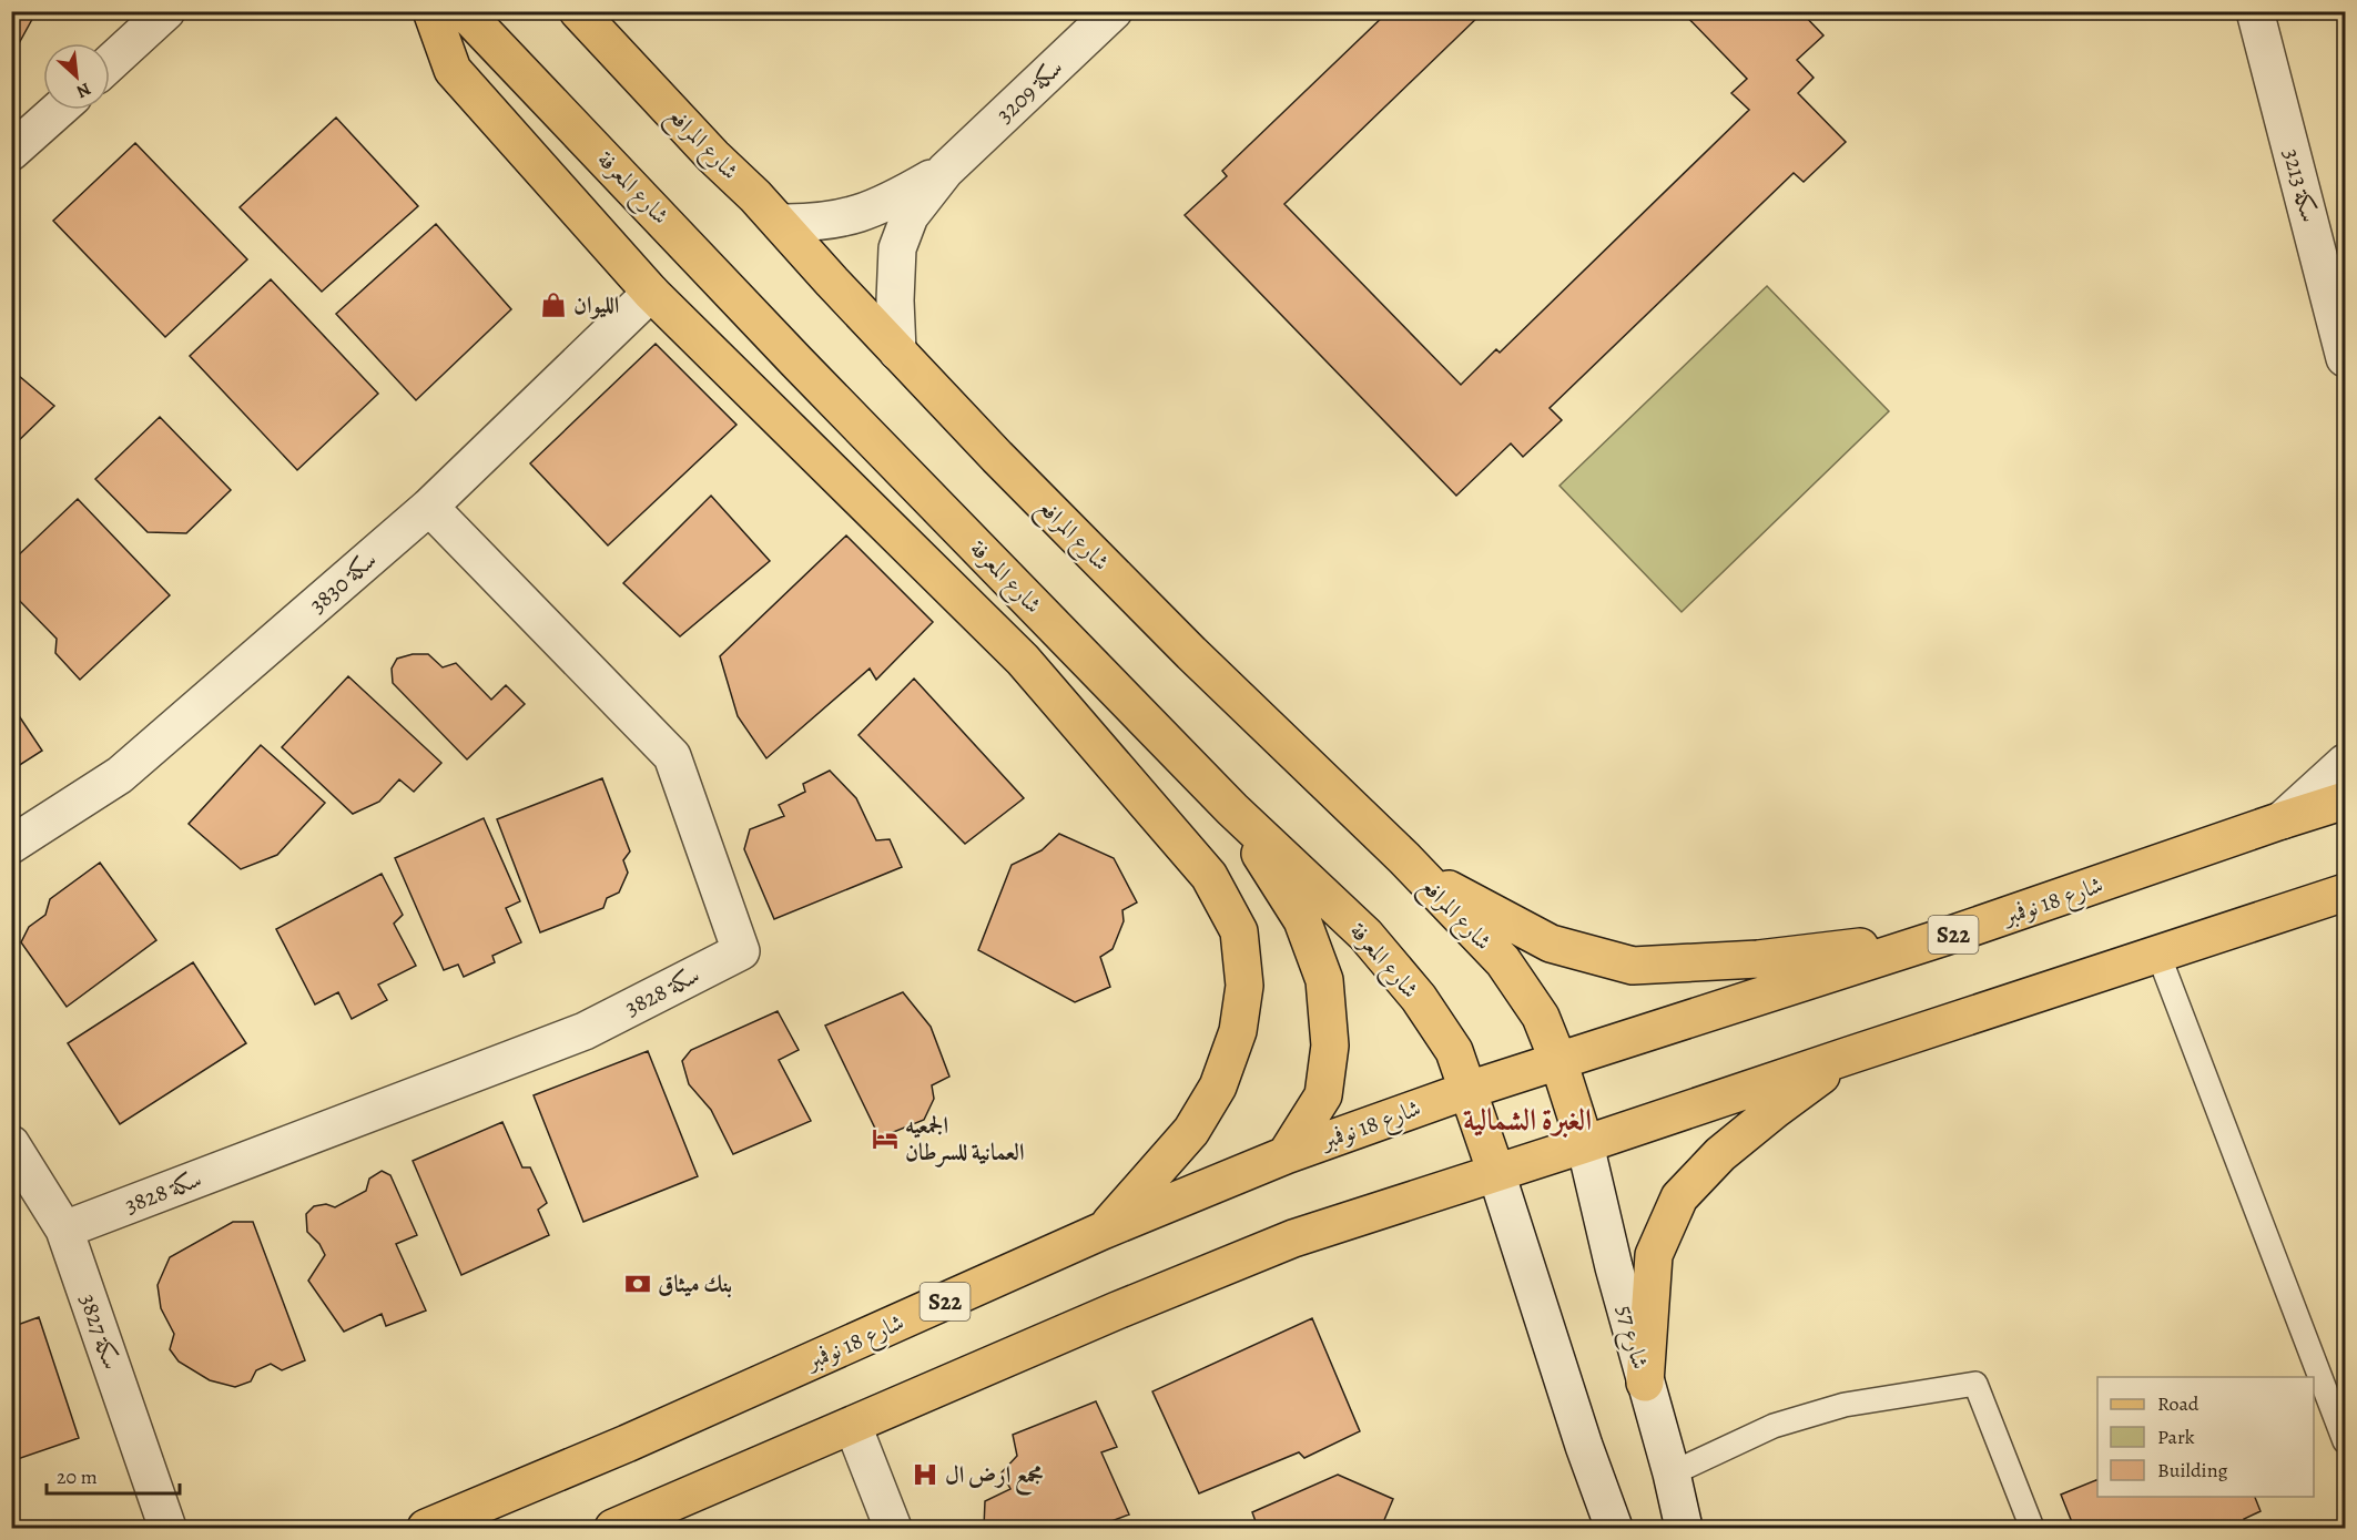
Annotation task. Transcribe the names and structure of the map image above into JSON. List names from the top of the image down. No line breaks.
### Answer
{"streets":{"main road":["شارع المرافع","شارع المعرفة","شارع 18 نوفمبر","S22"],"street":["سكة 3209","سكة 3213","سكة 3830","سكة 3828","سكة 3827","شارع 57"]},"crossings":[["سكة 3209","شارع المرافع"],["شارع المرافع","شارع 18 نوفمبر"],["شارع المعرفة","شارع 18 نوفمبر"],["سكة 3830","سكة 3828"],["سكة 3828","سكة 3827"]],"districts":["الغبرة الشمالية"],"places":{"shop":["الليوان"],"hotel":["الجمعيه العمانية للسرطان"],"bank":["بنك ميثاق"],"hospital":["مجمع ارض ال"]},"legend":["Road","Park","Building"],"scale_bar":"20 m","north":"bottom right"}
